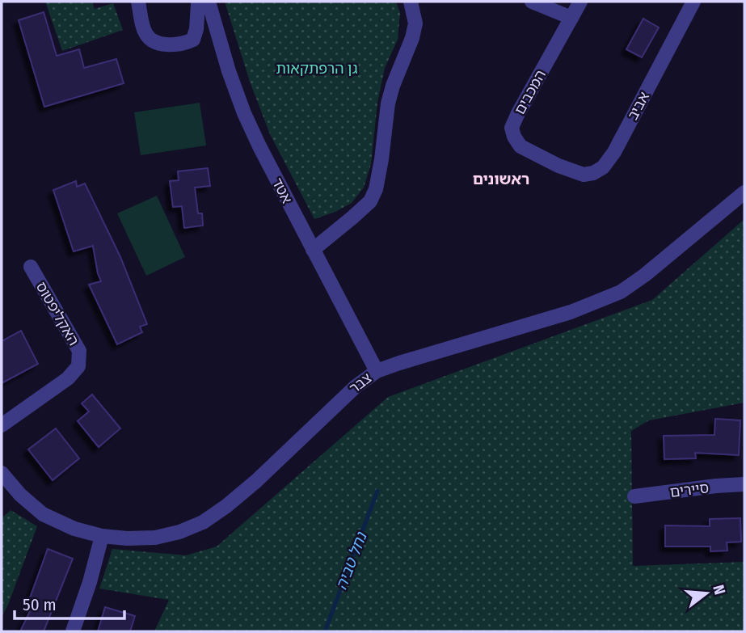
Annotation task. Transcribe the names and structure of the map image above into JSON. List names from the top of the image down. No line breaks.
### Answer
{"streets":{"street":["המכבים","אביב","אטד","האקליפטוס","צבר","סיירים"]},"crossings":[["המכבים","אביב"],["אטד","צבר"]],"districts":["ראשונים"],"water":["נחל טביה"],"parks":["גן הרפתקאות"],"scale_bar":"50 m","north":"right"}
